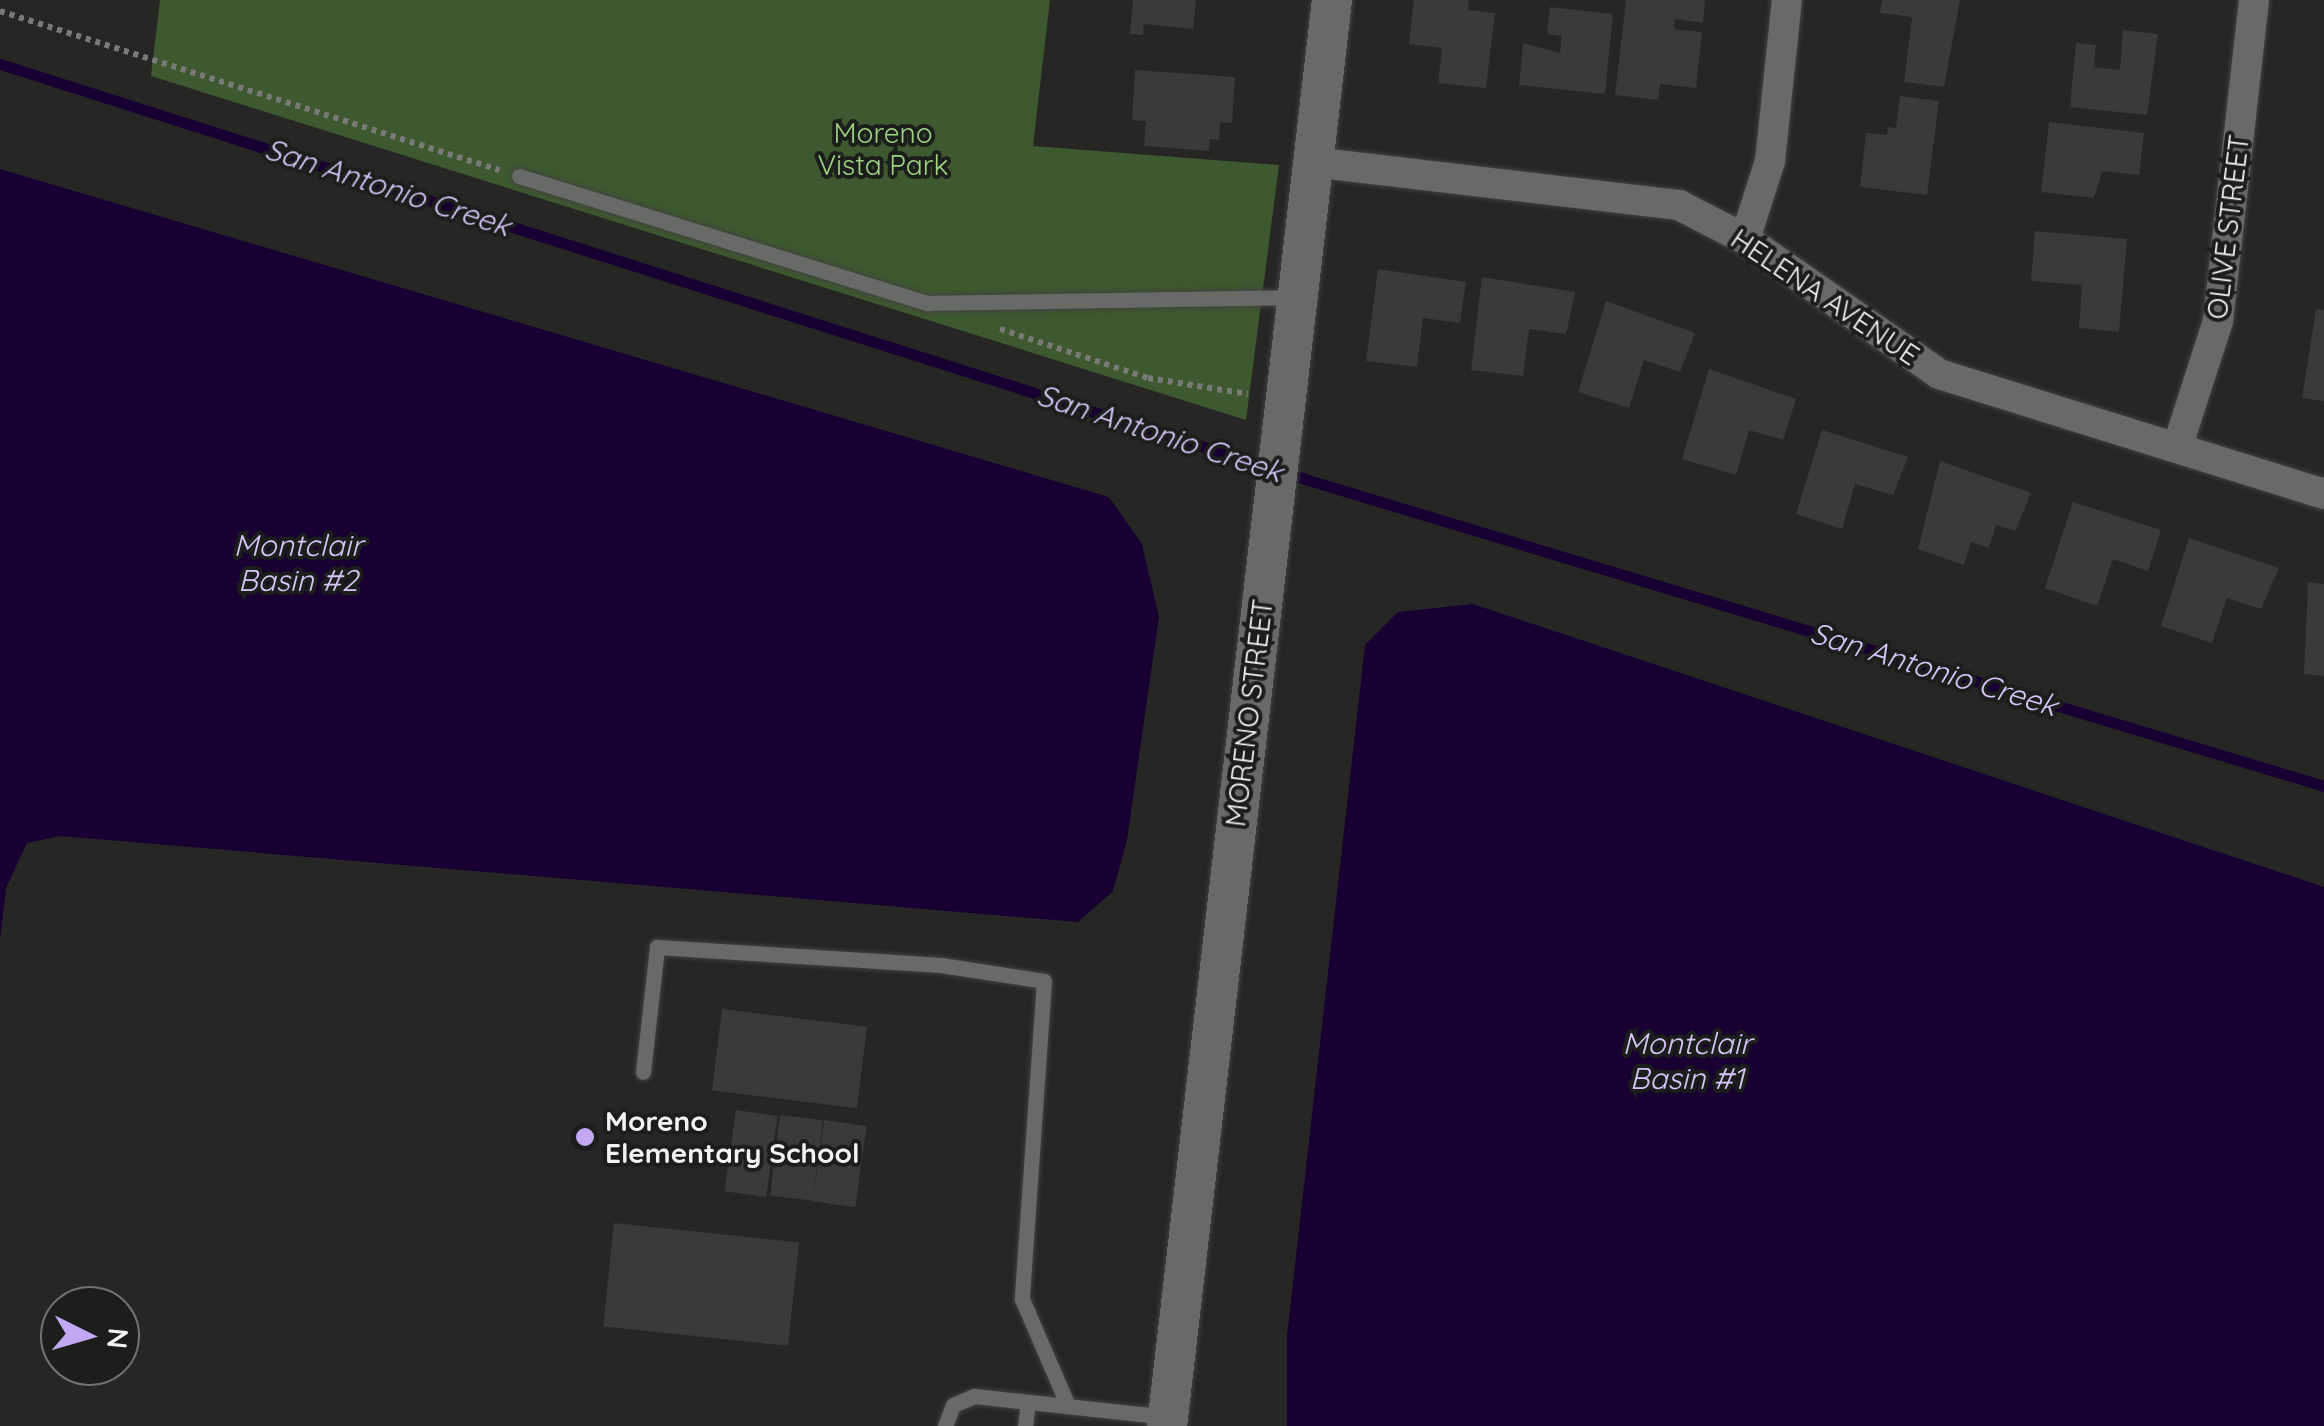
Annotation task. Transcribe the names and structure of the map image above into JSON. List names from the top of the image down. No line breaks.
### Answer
{"streets":{"street":["OLIVE STREET","HELENA AVENUE","MORENO STREET"]},"crossings":[["OLIVE STREET","HELENA AVENUE"],["HELENA AVENUE","MORENO STREET"]],"water":["San Antonio Creek","Montclair Basin #2","Montclair Basin #1"],"parks":["Moreno Vista Park"],"places":["Moreno Elementary School"],"north":"right"}
